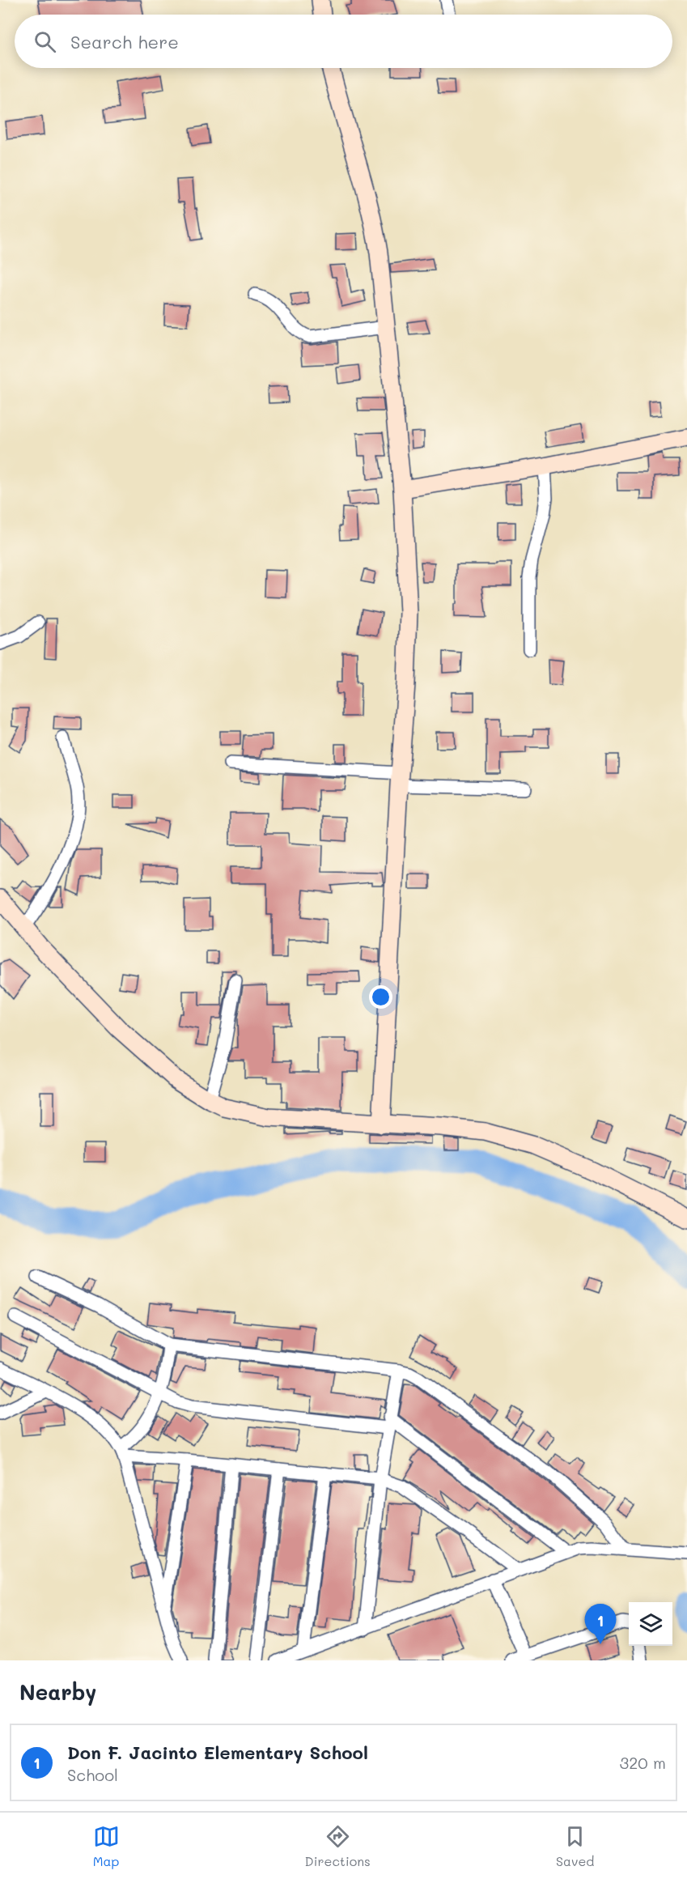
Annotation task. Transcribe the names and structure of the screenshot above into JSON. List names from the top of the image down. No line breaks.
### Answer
{"page":{"search":"Search here","pins":"1","heading":"Nearby","list":[{"mark":"1","name":"Don F. Jacinto Elementary School","note":"School","value":"320 m"}],"nav":["Map","Directions","Saved"]}}
